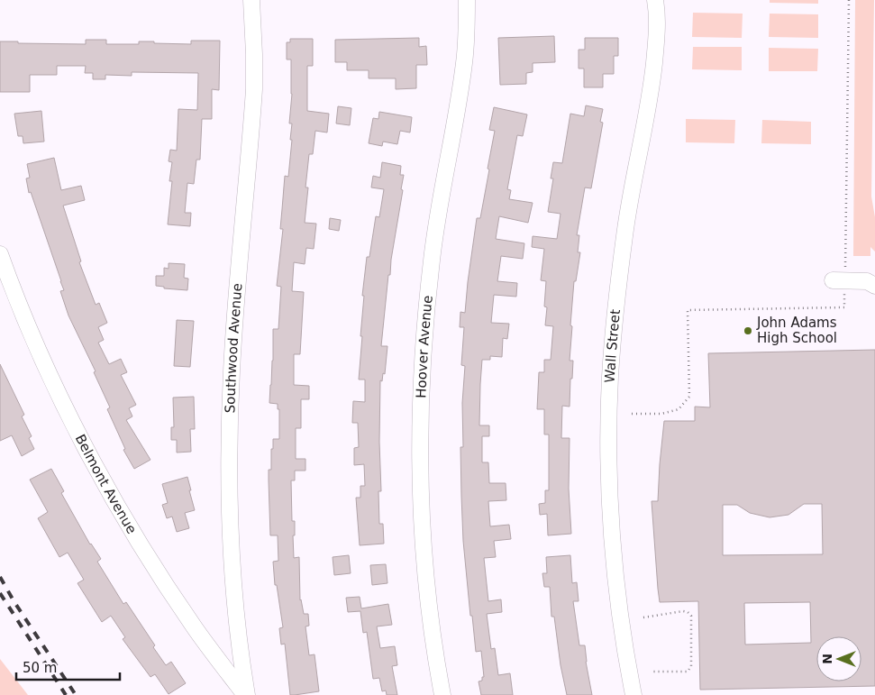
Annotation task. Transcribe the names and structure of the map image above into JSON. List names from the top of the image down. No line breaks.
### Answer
{"streets":{"street":["Hoover Avenue","Wall Street","Southwood Avenue","Belmont Avenue"]},"crossings":[["Southwood Avenue","Belmont Avenue"]],"places":["John Adams High School"],"scale_bar":"50 m","north":"left"}
